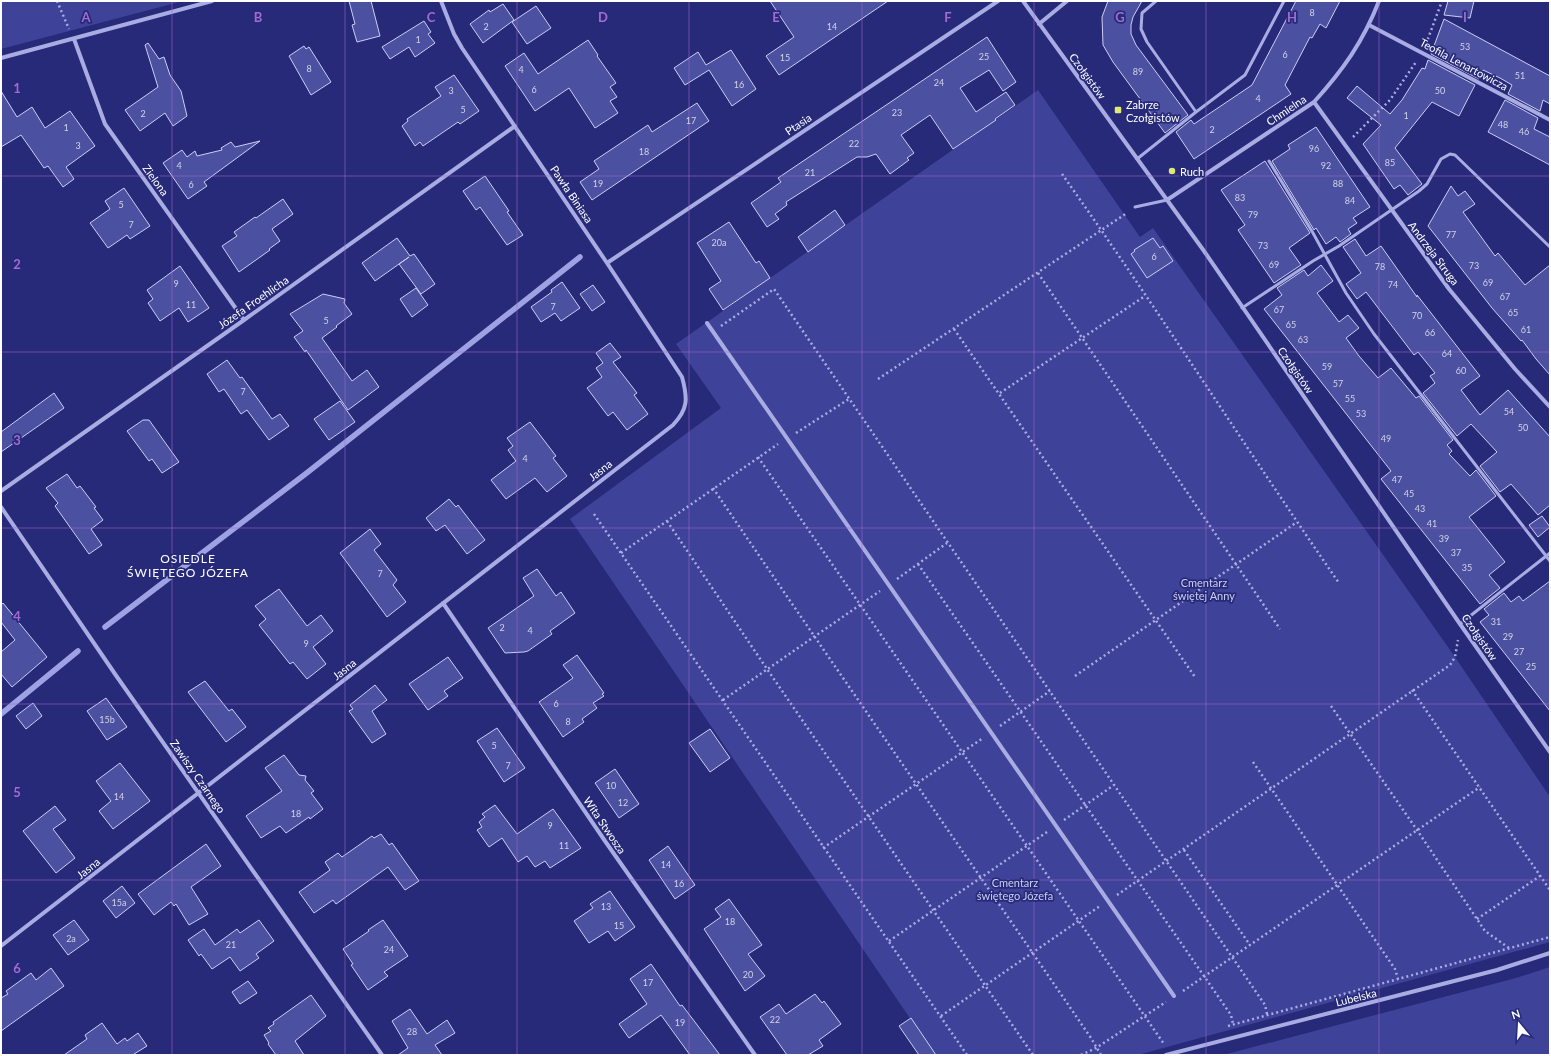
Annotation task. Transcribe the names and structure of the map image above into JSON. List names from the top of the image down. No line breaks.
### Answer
{"streets":{"street":["Teofila Lenartowicza","Czołgistów","Chmielna","Ptasia","Zielona","Pawła Biniasa","Andrzeja Struga","Józefa Froehlicha","Jasna","Zawiszy Czarnego","Wita Stwosza","Lubelska"]},"crossings":[["Teofila Lenartowicza","Chmielna"],["Czołgistów","Chmielna"],["Chmielna","Andrzeja Struga"],["Ptasia","Pawła Biniasa"],["Zielona","Józefa Froehlicha"],["Pawła Biniasa","Józefa Froehlicha"],["Pawła Biniasa","Jasna"],["Jasna","Zawiszy Czarnego"],["Jasna","Wita Stwosza"]],"districts":["OSIEDLE ŚWIĘTEGO JÓZEFA"],"parks":["Cmentarz świętej Anny","Cmentarz świętego Józefa"],"places":{"transit":["Zabrze Czołgistów"],"other":["Ruch"]},"house_numbers":["8","2","14","1","53","6","25","15","8","4","89","51","24","16","6","3","50","4","5","23","2","1","17","48","1","2","46","22","3","96","18","85","4","92","21","19","88","6","83","84","5","79","7","77","20a","73","6","69","73","78","69","9","74","67","11","7","67","65","70","5","65","61","66","63","64","59","60","57","7","55","54","53","50","49","4","47","45","43","41","39","37","35","7","31","2","4","29","9","27","25","6","15b","8","5","7","10","14","12","18","9","11","14","16","15a","13","18","15","2a","21","24","20","17","22","19","28"],"north":"top","grid":{"columns":["A","B","C","D","E","F","G","H","I"],"rows":["1","2","3","4","5","6"]}}
